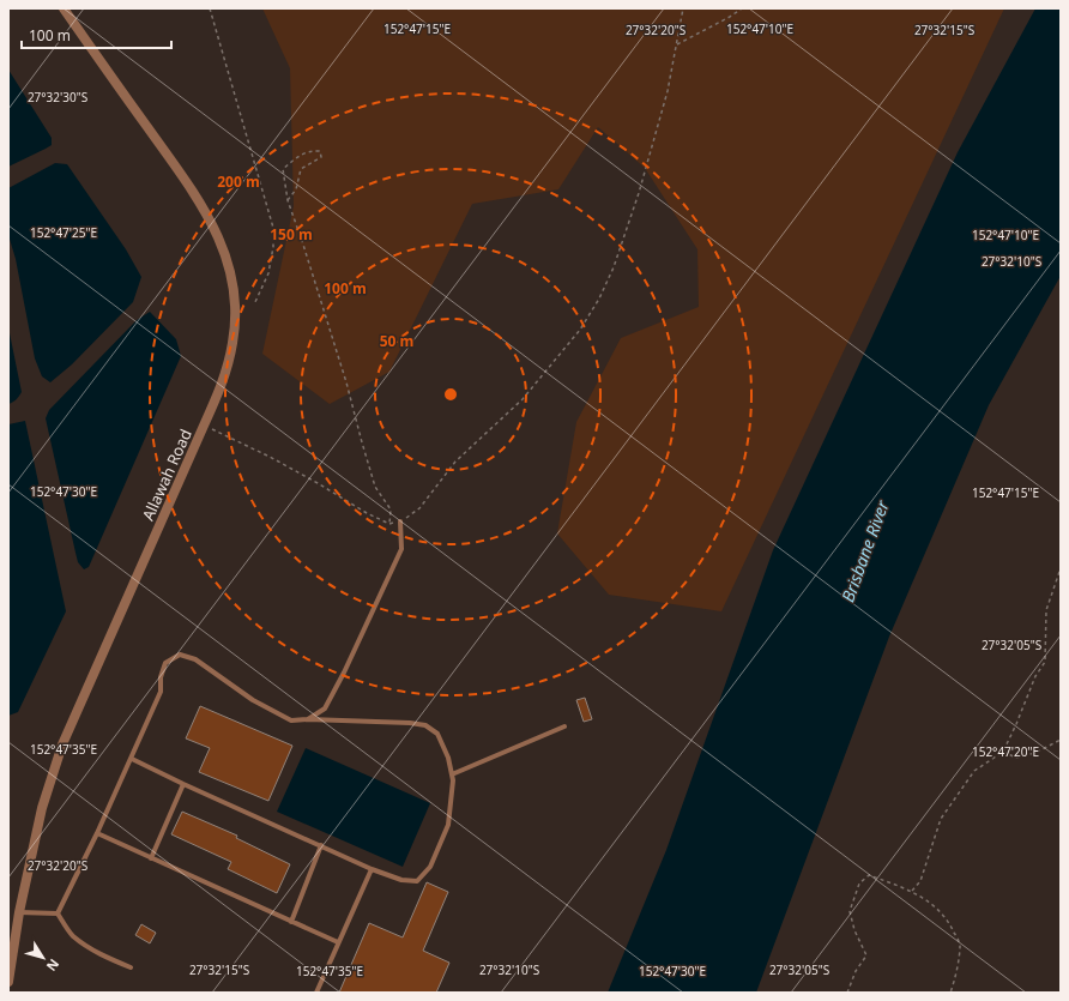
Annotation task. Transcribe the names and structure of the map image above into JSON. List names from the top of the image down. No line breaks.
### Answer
{"streets":{"street":["Allawah Road"]},"water":["Brisbane River"],"scale_bar":"100 m","north":"bottom right","coordinates":["152°47'10\"E","152°47'15\"E","27°32'20\"S","27°32'15\"S","27°32'30\"S","152°47'25\"E","27°32'10\"S","152°47'30\"E","27°32'05\"S","152°47'35\"E","152°47'20\"E"],"rings":["200 m","150 m","100 m","50 m"]}
